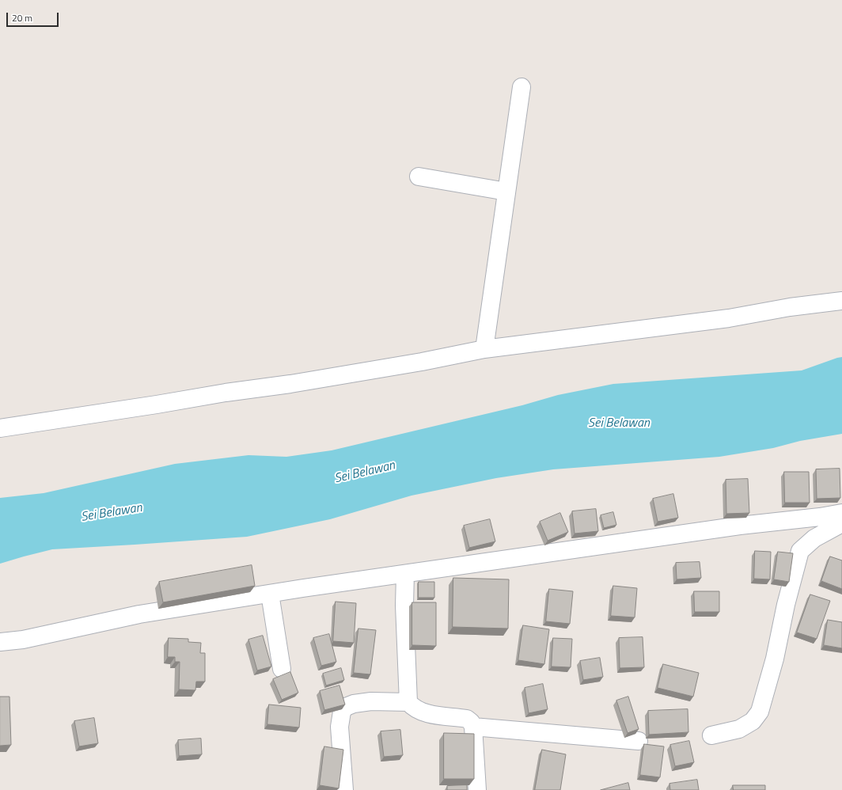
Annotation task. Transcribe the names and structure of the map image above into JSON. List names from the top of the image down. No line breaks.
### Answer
{"water":["Sei Belawan"],"scale_bar":"20 m"}
